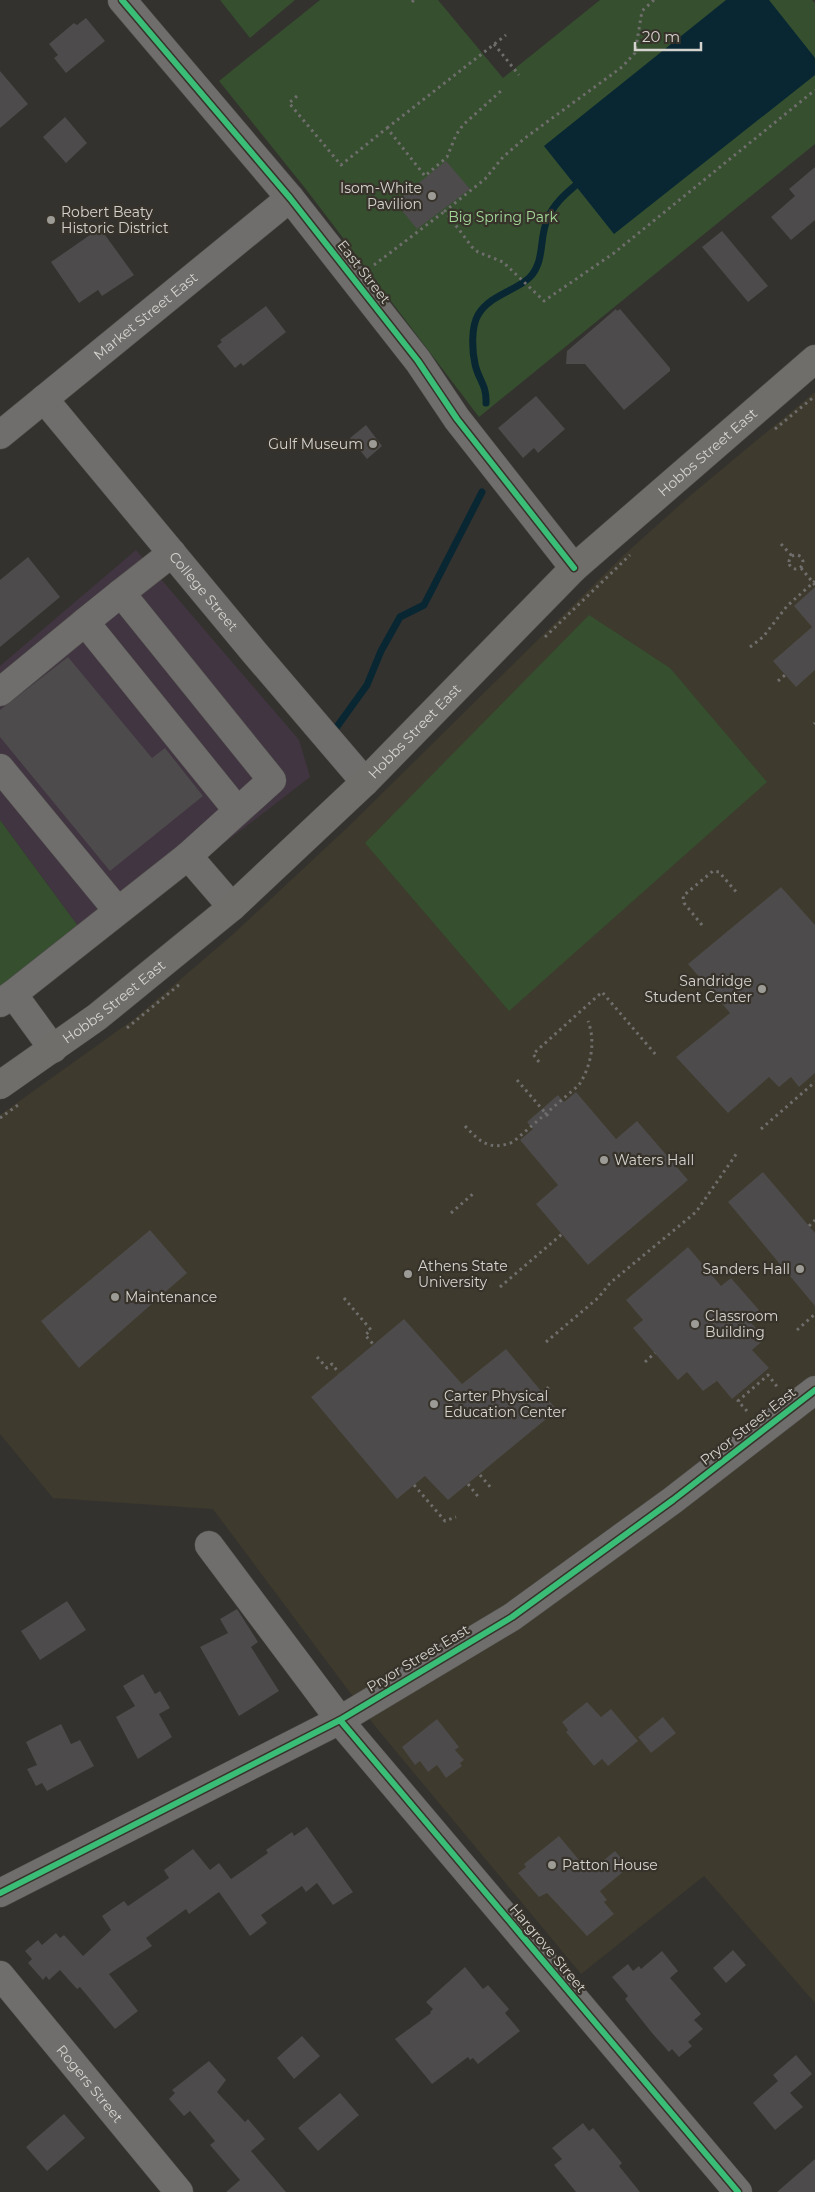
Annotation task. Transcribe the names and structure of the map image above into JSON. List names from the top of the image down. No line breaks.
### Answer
{"streets":{"main road":["Hobbs Street East"],"street":["East Street","Market Street East","College Street","Pryor Street East","Hargrove Street","Rogers Street"]},"crossings":[["East Street","Market Street East"],["East Street","Hobbs Street East"],["Market Street East","College Street"],["Hobbs Street East","College Street"],["Pryor Street East","Hargrove Street"]],"parks":["Big Spring Park"],"places":["Isom-White Pavilion","Robert Beaty Historic District","Gulf Museum","Sandridge Student Center","Waters Hall","Sanders Hall","Athens State University","Maintenance","Classroom Building","Carter Physical Education Center","Patton House"],"scale_bar":"20 m"}
